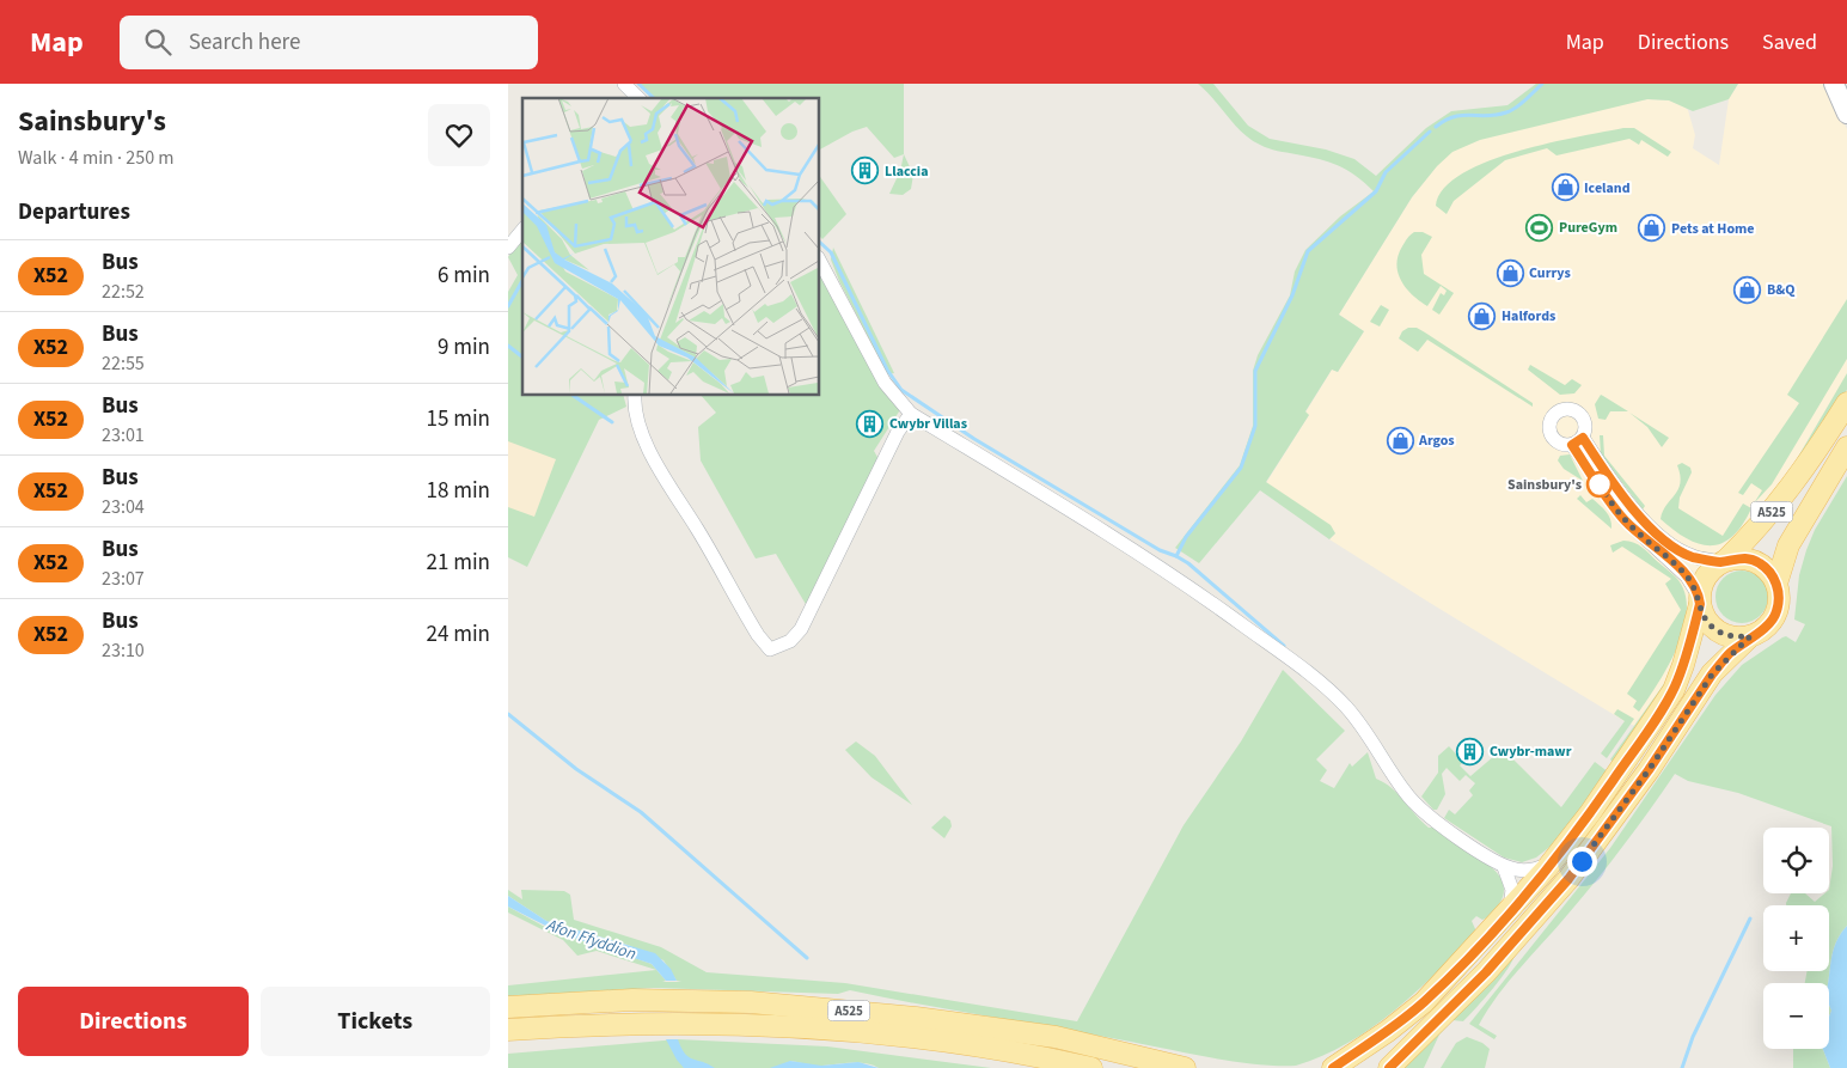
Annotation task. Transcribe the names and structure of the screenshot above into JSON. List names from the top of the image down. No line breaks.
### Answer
{"streets":{"main road":["A525"]},"water":["Afon Ffyddion"],"places":{"building":["Llaccia","Cwybr Villas","Cwybr-mawr"],"shop":["Iceland","Pets at Home","Currys","B&Q","Halfords","Argos"],"sports":["PureGym"],"other":["Sainsbury's"]},"lines":["bus line X52"],"page":{"header":"Map","search":"Search here","nav":["Map","Directions","Saved"],"heading":[["Sainsbury's","Walk · 4 min · 250 m"],"Departures"],"list":[{"mark":"X52","name":"Bus","note":"22:52","value":"6 min"},{"mark":"X52","name":"Bus","note":"22:55","value":"9 min"},{"mark":"X52","name":"Bus","note":"23:01","value":"15 min"},{"mark":"X52","name":"Bus","note":"23:04","value":"18 min"},{"mark":"X52","name":"Bus","note":"23:07","value":"21 min"},{"mark":"X52","name":"Bus","note":"23:10","value":"24 min"}],"map_buttons":["+","−"],"buttons":["Directions","Tickets"]}}
